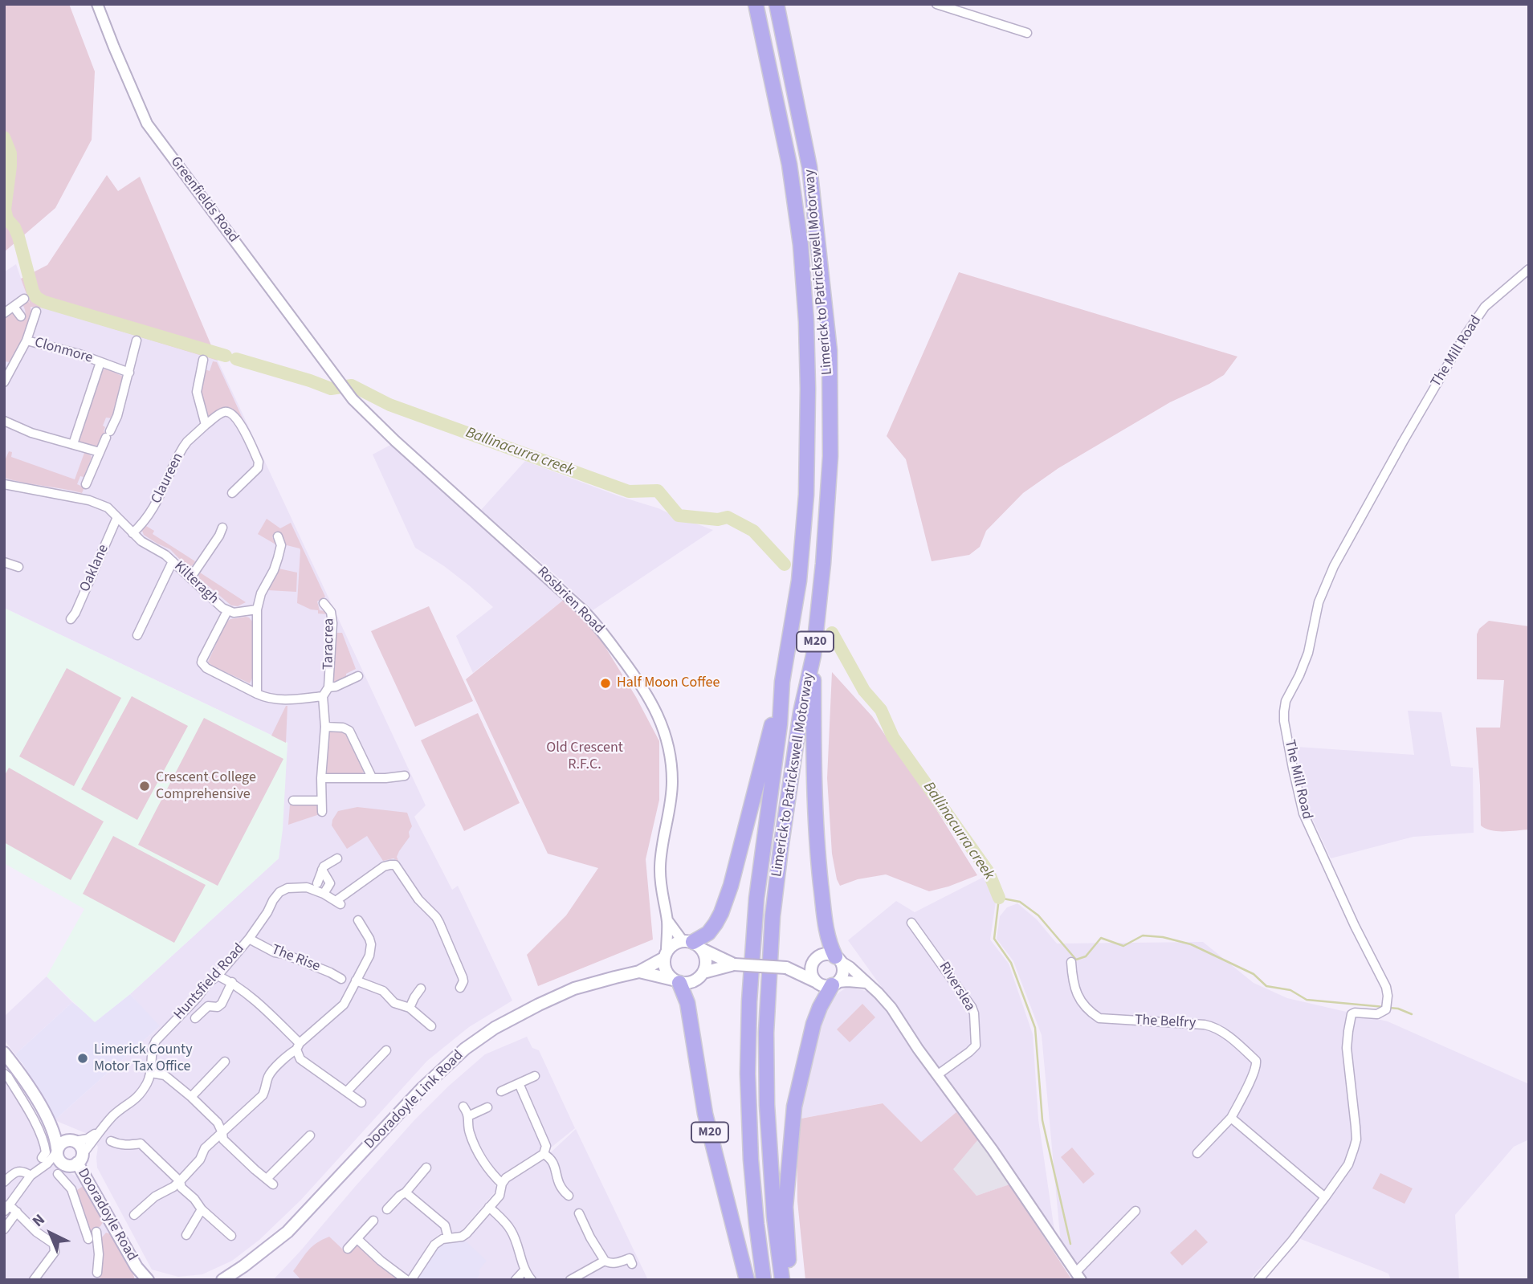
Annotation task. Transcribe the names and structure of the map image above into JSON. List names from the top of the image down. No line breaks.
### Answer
{"streets":{"highway":["Limerick to Patrickswell Motorway","M20"],"main road":["Dooradoyle Link Road","Dooradoyle Road"],"street":["Greenfields Road","Clonmore","The Mill Road","Claureen","Oaklane","Kilteragh","Rosbrien Road","Taracrea","The Rise","Huntsfield Road","Riverslea","The Belfry"]},"crossings":[["Greenfields Road","Rosbrien Road"],["Limerick to Patrickswell Motorway","M20"],["Claureen","Kilteragh"],["Oaklane","Kilteragh"],["Rosbrien Road","M20"],["Rosbrien Road","Dooradoyle Link Road"],["M20","Dooradoyle Link Road"],["The Rise","Huntsfield Road"],["Huntsfield Road","Dooradoyle Road"]],"water":["Ballinacurra creek"],"parks":["Old Crescent R.F.C."],"places":["Half Moon Coffee","Crescent College Comprehensive","Limerick County Motor Tax Office"],"north":"top left"}
